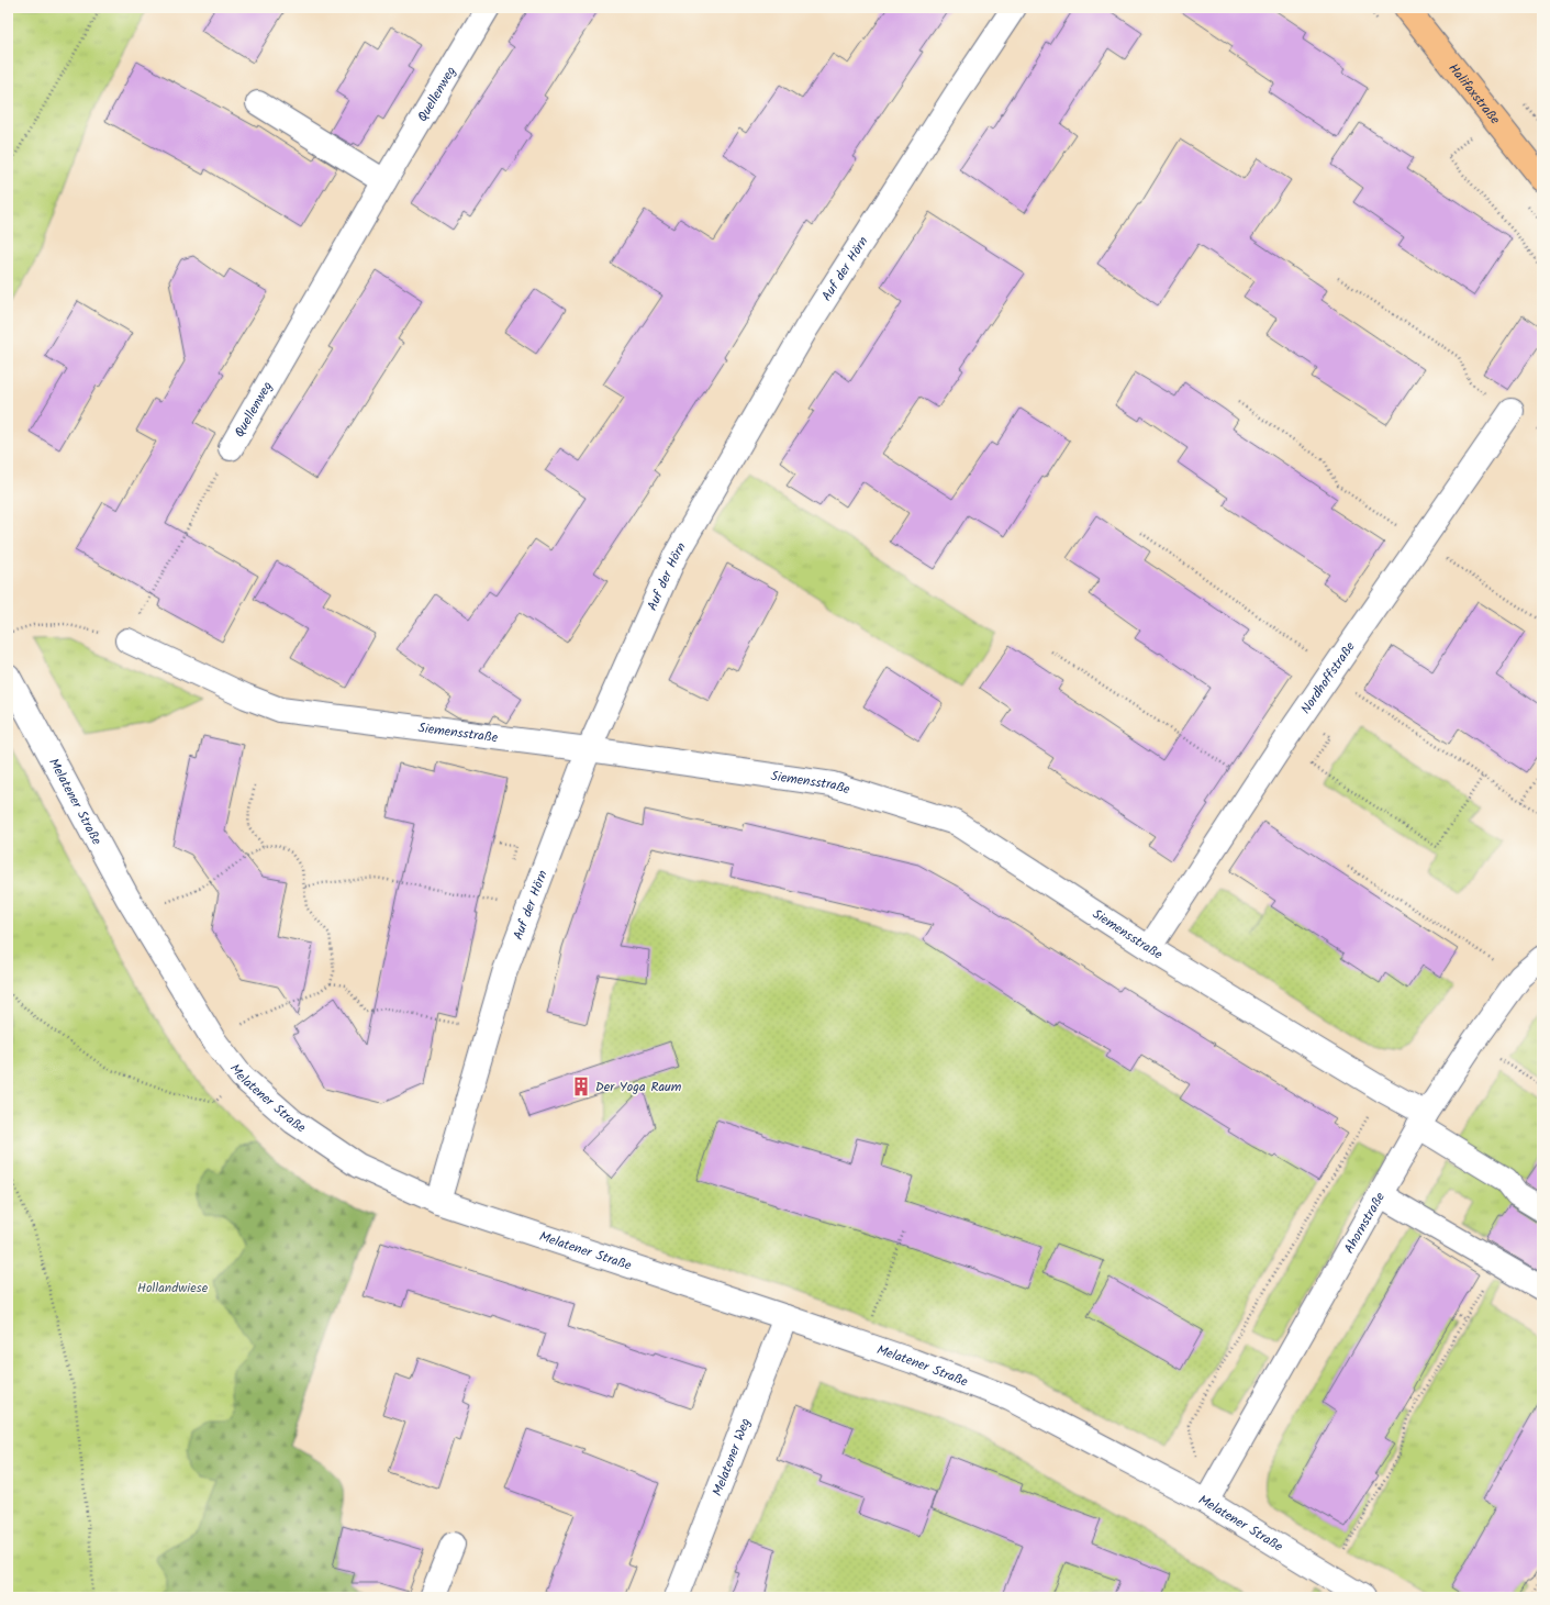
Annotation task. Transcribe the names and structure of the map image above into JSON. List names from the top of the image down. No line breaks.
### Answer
{"streets":{"main road":["Halifaxstraße"],"street":["Quellenweg","Auf der Hörn","Nordhoffstraße","Siemensstraße","Melatener Straße","Ahornstraße","Melatener Weg"]},"crossings":[["Quellenweg","Siemensstraße"],["Auf der Hörn","Siemensstraße"],["Auf der Hörn","Melatener Straße"],["Nordhoffstraße","Siemensstraße"],["Siemensstraße","Ahornstraße"],["Melatener Straße","Ahornstraße"],["Melatener Straße","Melatener Weg"]],"parks":["Hollandwiese"],"places":{"building":["Der Yoga Raum"]}}
